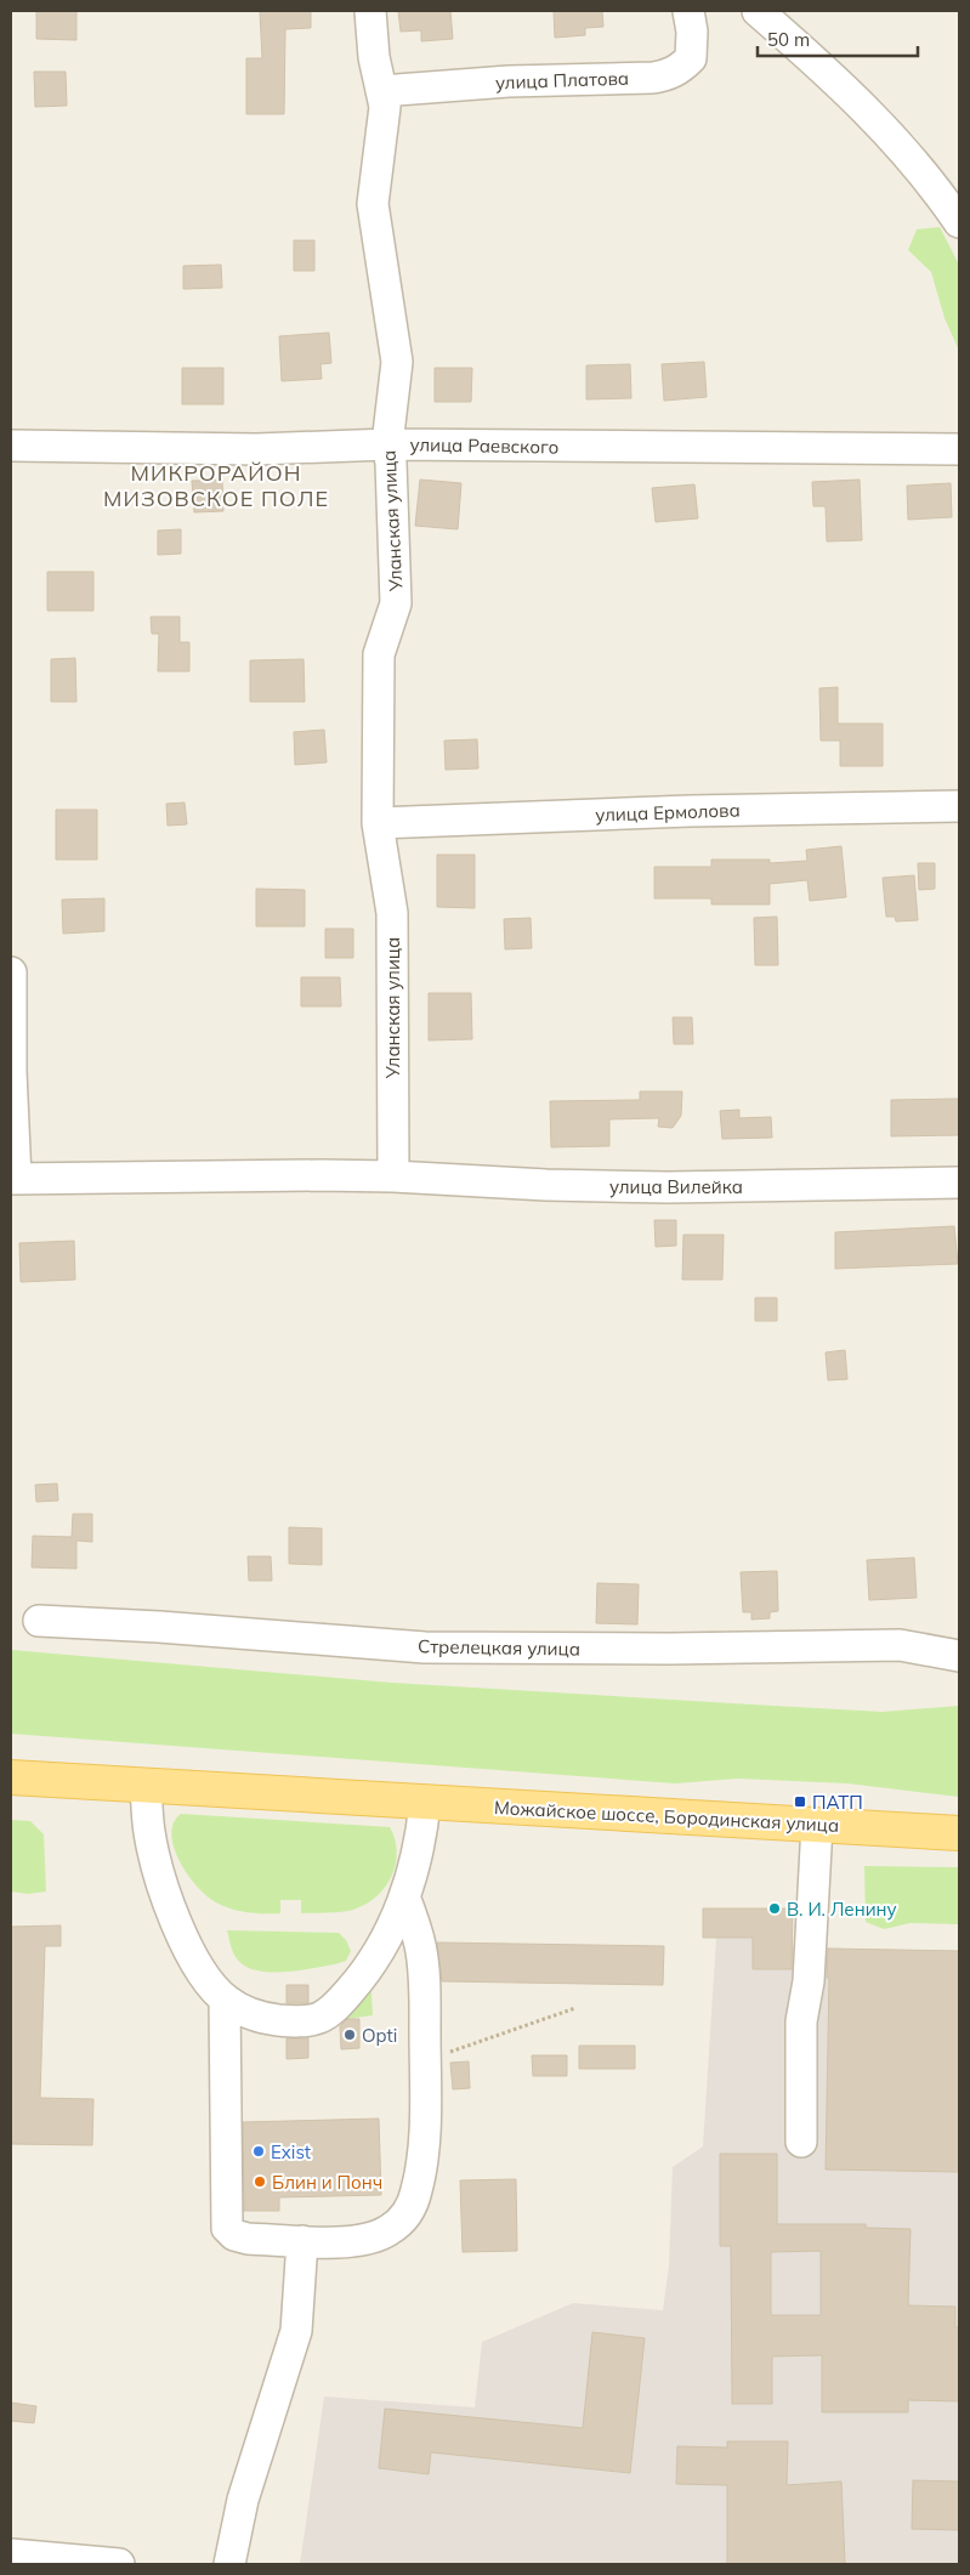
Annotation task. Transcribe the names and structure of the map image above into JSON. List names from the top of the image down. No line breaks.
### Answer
{"streets":{"main road":["Можайское шоссе, Бородинская улица"],"street":["улица Платова","улица Раевского","Уланская улица","улица Ермолова","улица Вилейка","Стрелецкая улица"]},"crossings":[["улица Платова","Уланская улица"],["улица Раевского","Уланская улица"],["Уланская улица","улица Ермолова"],["Уланская улица","улица Вилейка"]],"districts":["МИКРОРАЙОН МИЗОВСКОЕ ПОЛЕ"],"places":{"transit":["ПАТП"],"other":["В. И. Ленину","Opti","Exist","Блин и Понч"]},"scale_bar":"50 m"}
